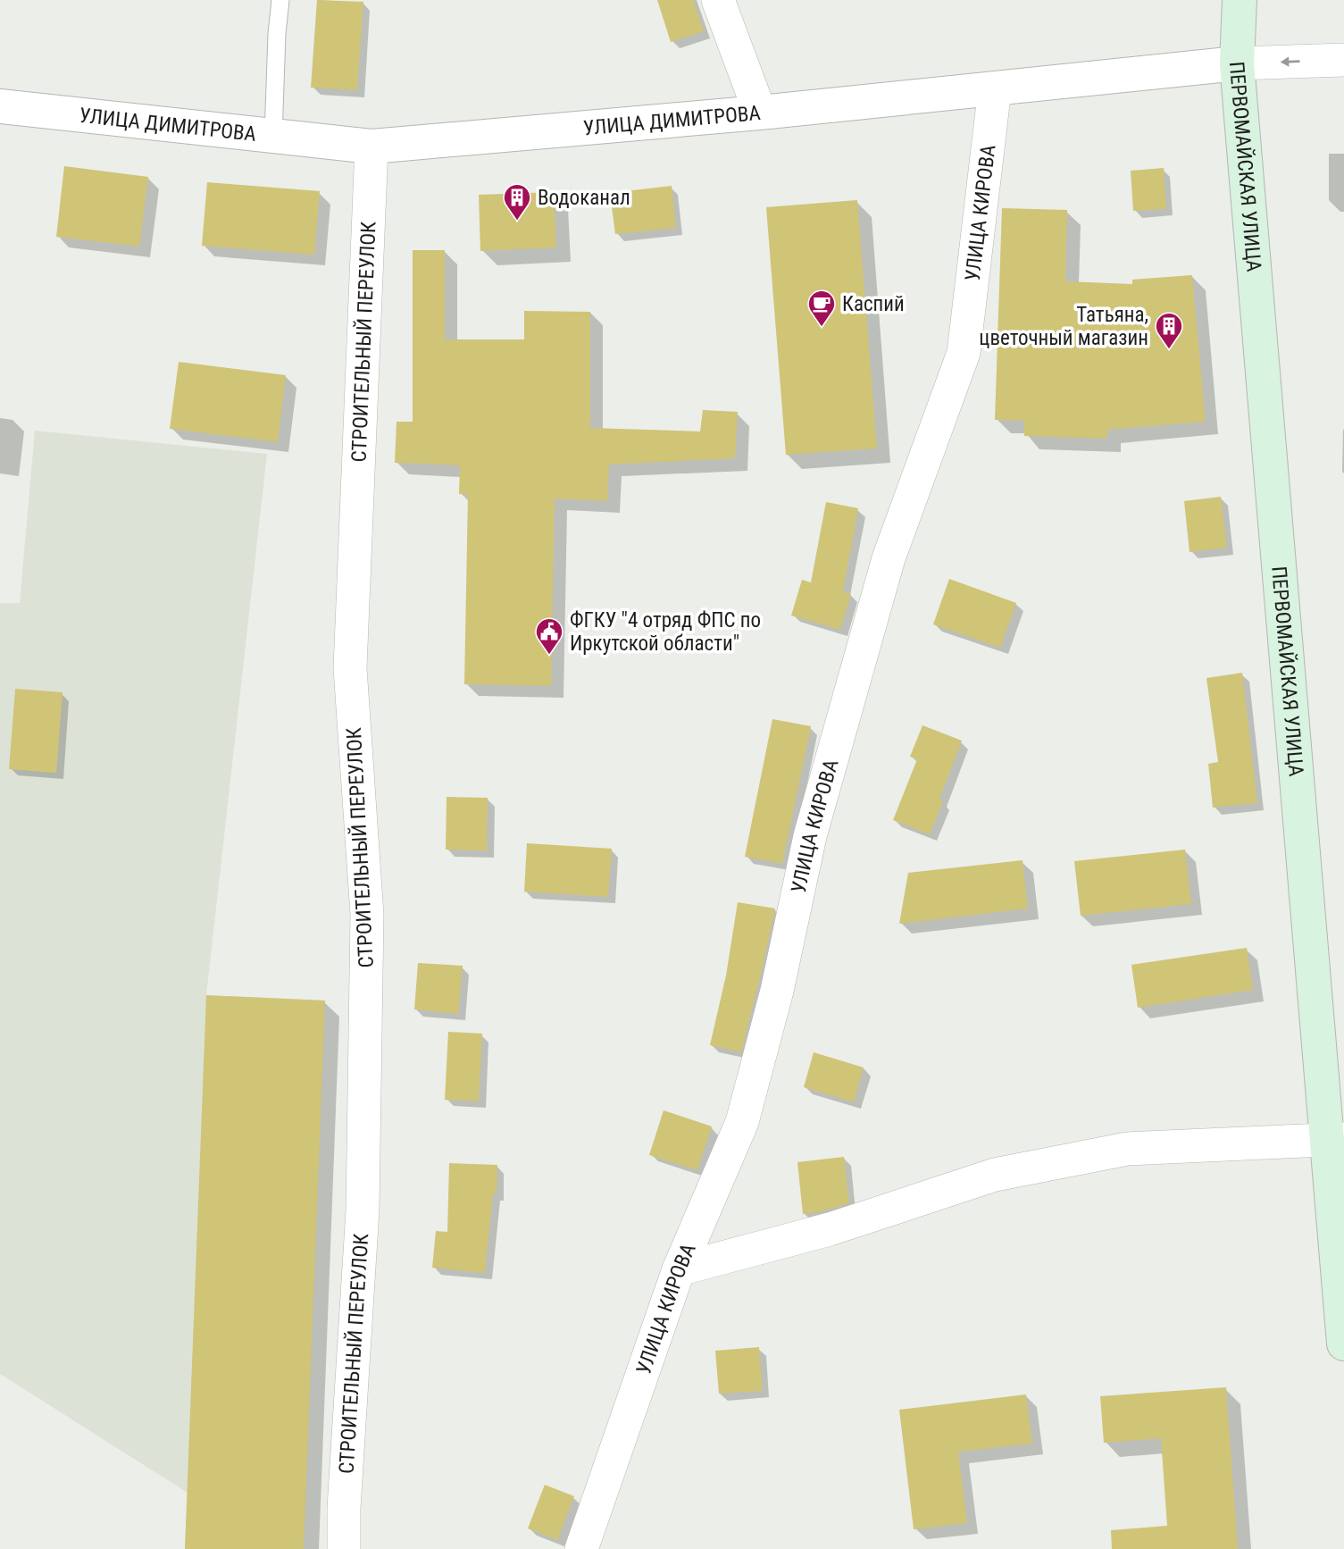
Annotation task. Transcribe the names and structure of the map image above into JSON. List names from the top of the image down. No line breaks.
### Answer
{"streets":{"main road":["ПЕРВОМАЙСКАЯ УЛИЦА"],"street":["УЛИЦА ДИМИТРОВА","УЛИЦА КИРОВА","СТРОИТЕЛЬНЫЙ ПЕРЕУЛОК"]},"crossings":[["УЛИЦА ДИМИТРОВА","ПЕРВОМАЙСКАЯ УЛИЦА"],["УЛИЦА ДИМИТРОВА","УЛИЦА КИРОВА"],["УЛИЦА ДИМИТРОВА","СТРОИТЕЛЬНЫЙ ПЕРЕУЛОК"]],"places":{"building":["Водоканал","Татьяна, цветочный магазин"],"cafe":["Каспий"],"public building":["ФГКУ \"4 отряд ФПС по Иркутской области\""]}}
